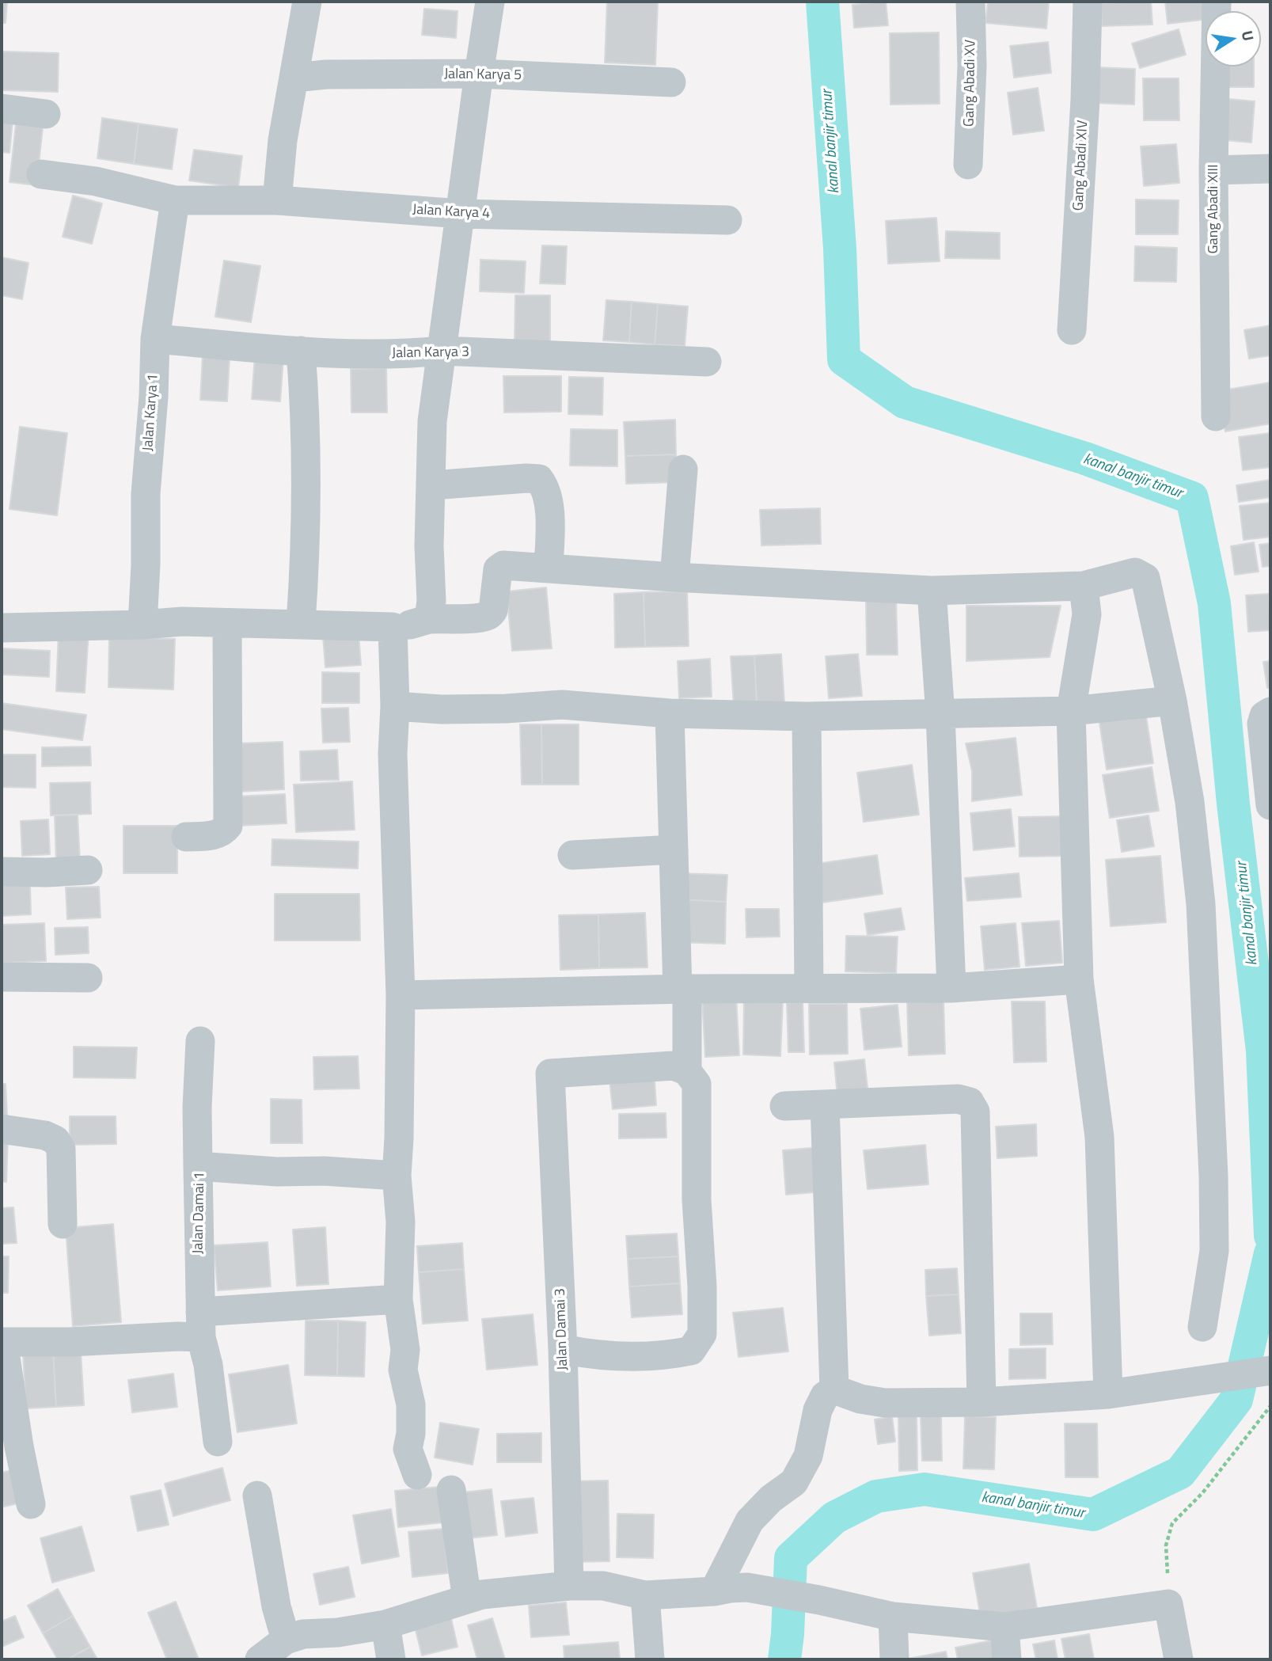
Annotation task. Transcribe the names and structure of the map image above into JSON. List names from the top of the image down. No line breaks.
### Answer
{"streets":{"street":["Jalan Karya 5","Gang Abadi XV","Gang Abadi XIV","Gang Abadi XIII","Jalan Karya 4","Jalan Karya 3","Jalan Karya 1","Jalan Damai 1","Jalan Damai 3"]},"crossings":[["Jalan Karya 4","Jalan Karya 1"],["Jalan Karya 3","Jalan Karya 1"]],"water":["kanal banjir timur"],"north":"right"}
